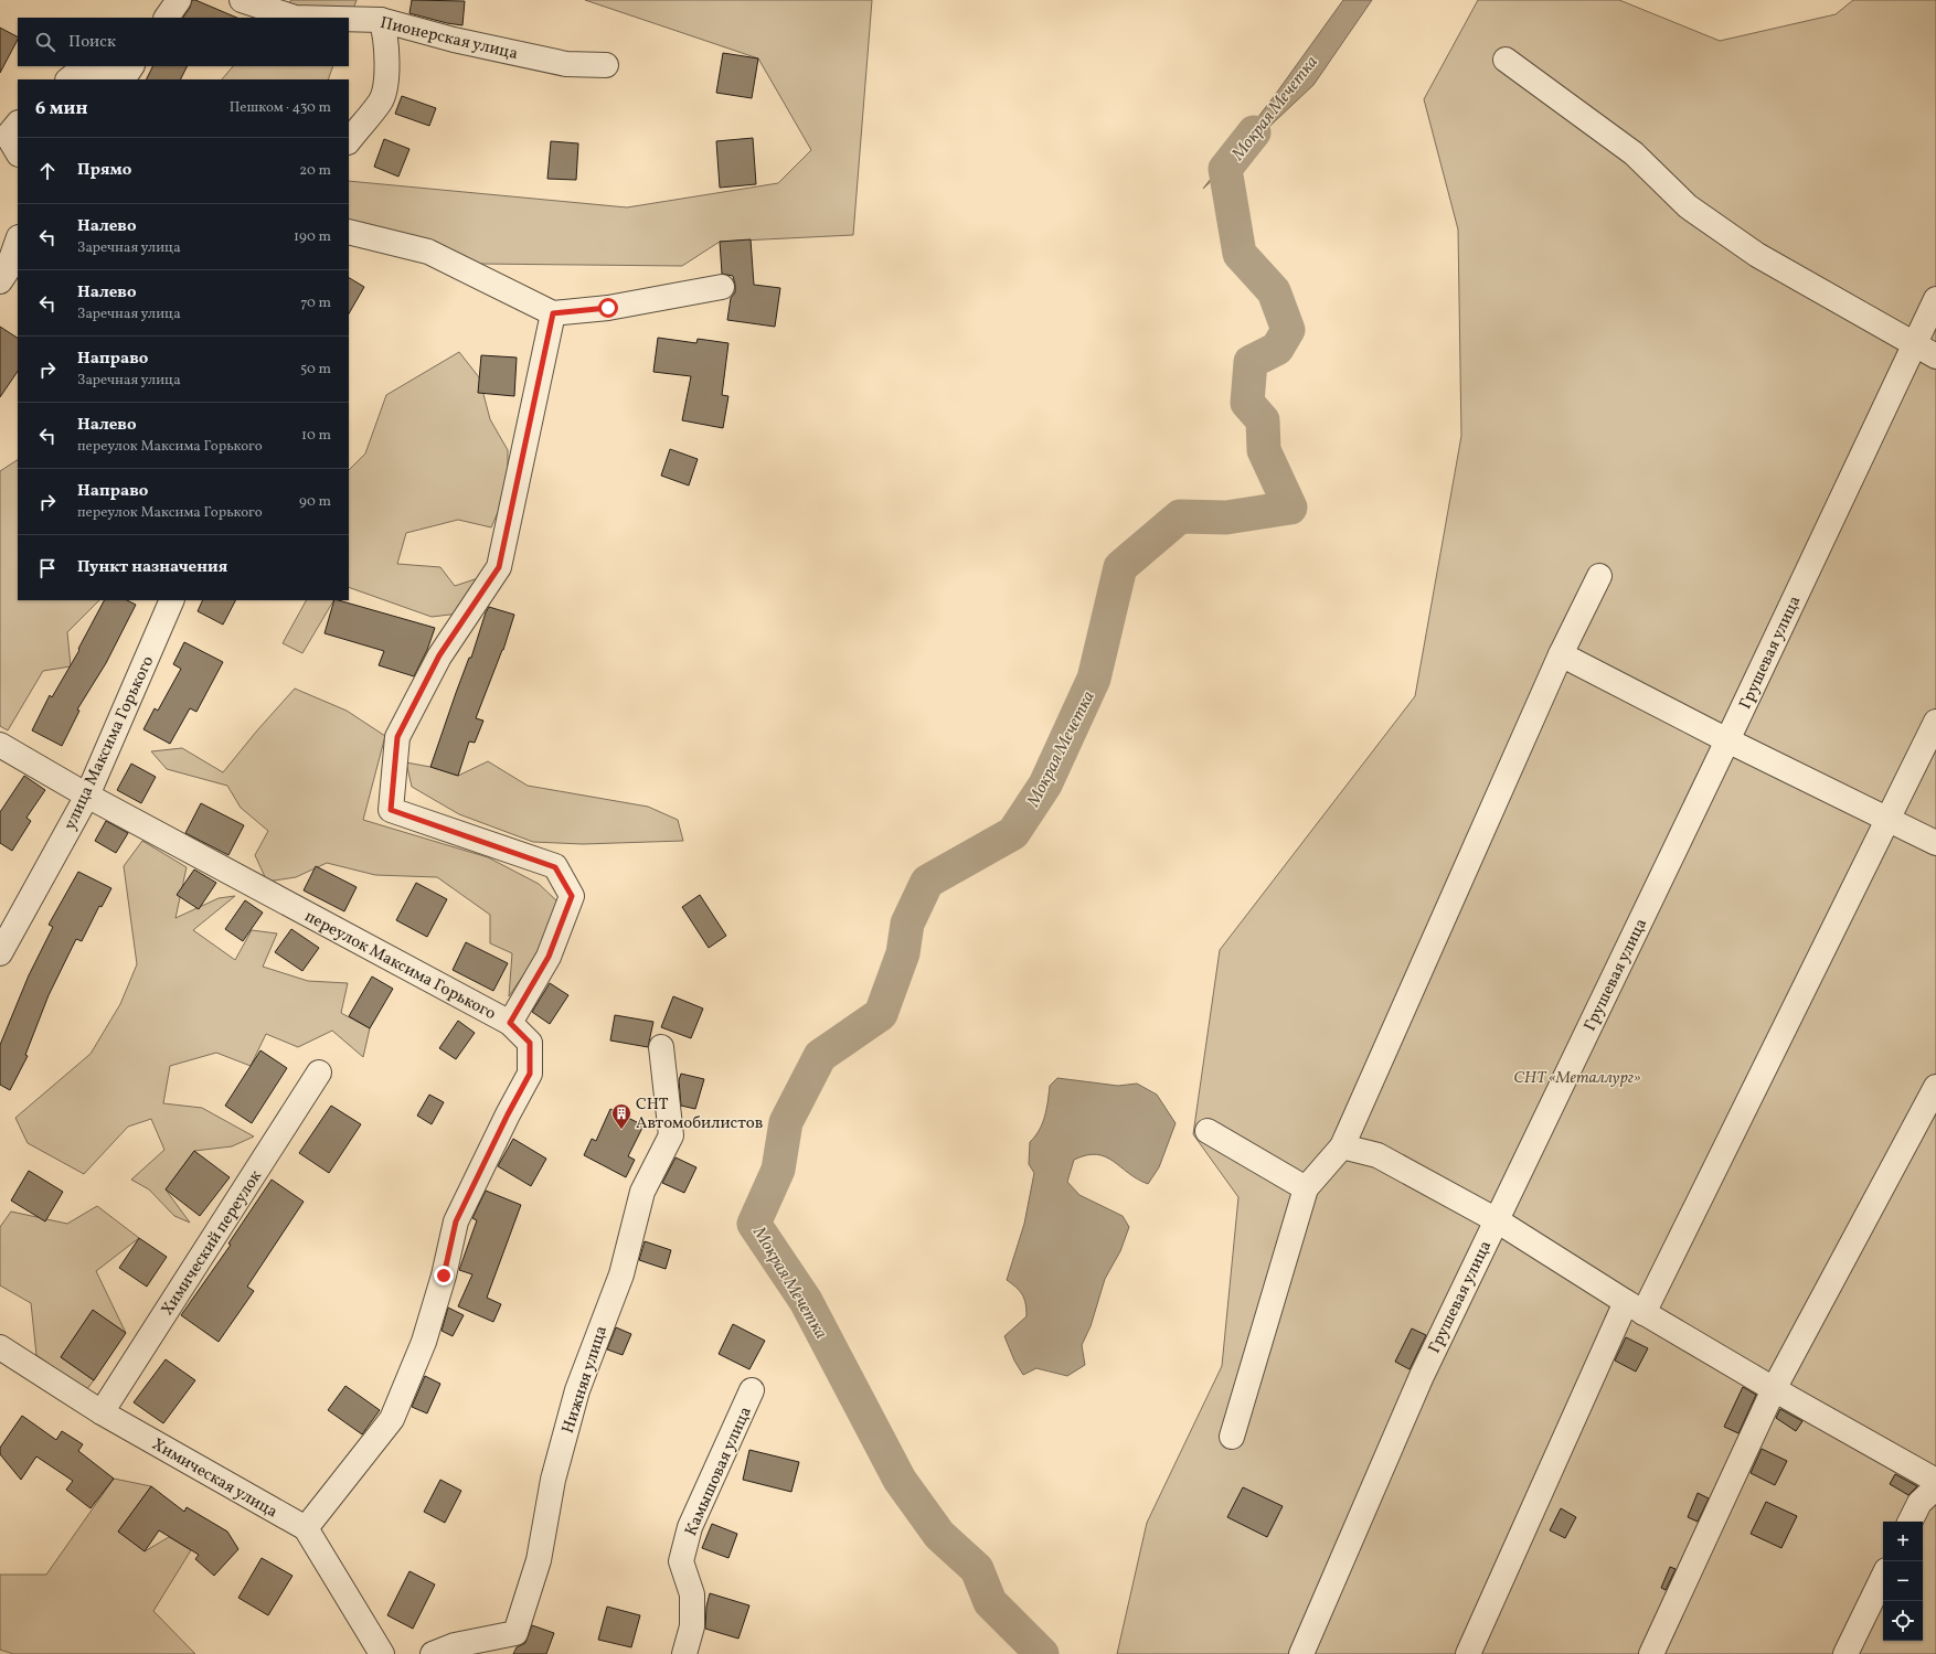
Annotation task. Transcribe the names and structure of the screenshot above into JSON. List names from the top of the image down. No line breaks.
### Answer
{"streets":{"street":["Пионерская улица","Грушевая улица","улица Максима Горького","переулок Максима Горького","Химический переулок","Нижняя улица","Камышовая улица","Химическая улица"]},"crossings":[["улица Максима Горького","переулок Максима Горького"],["переулок Максима Горького","Химическая улица"],["Химический переулок","Химическая улица"]],"water":["Мокрая Мечетка"],"parks":["СНТ «Металлург»"],"places":{"building":["СНТ Автомобилистов"]},"page":{"search":"Поиск","heading":["6 мин","Пешком · 430 m"],"list":[["Прямо","20 m"],["Налево","Заречная улица","190 m"],["Налево","Заречная улица","70 m"],["Направо","Заречная улица","50 m"],["Налево","переулок Максима Горького","10 m"],["Направо","переулок Максима Горького","90 m"],"Пункт назначения"],"map_buttons":["+","−"]}}
